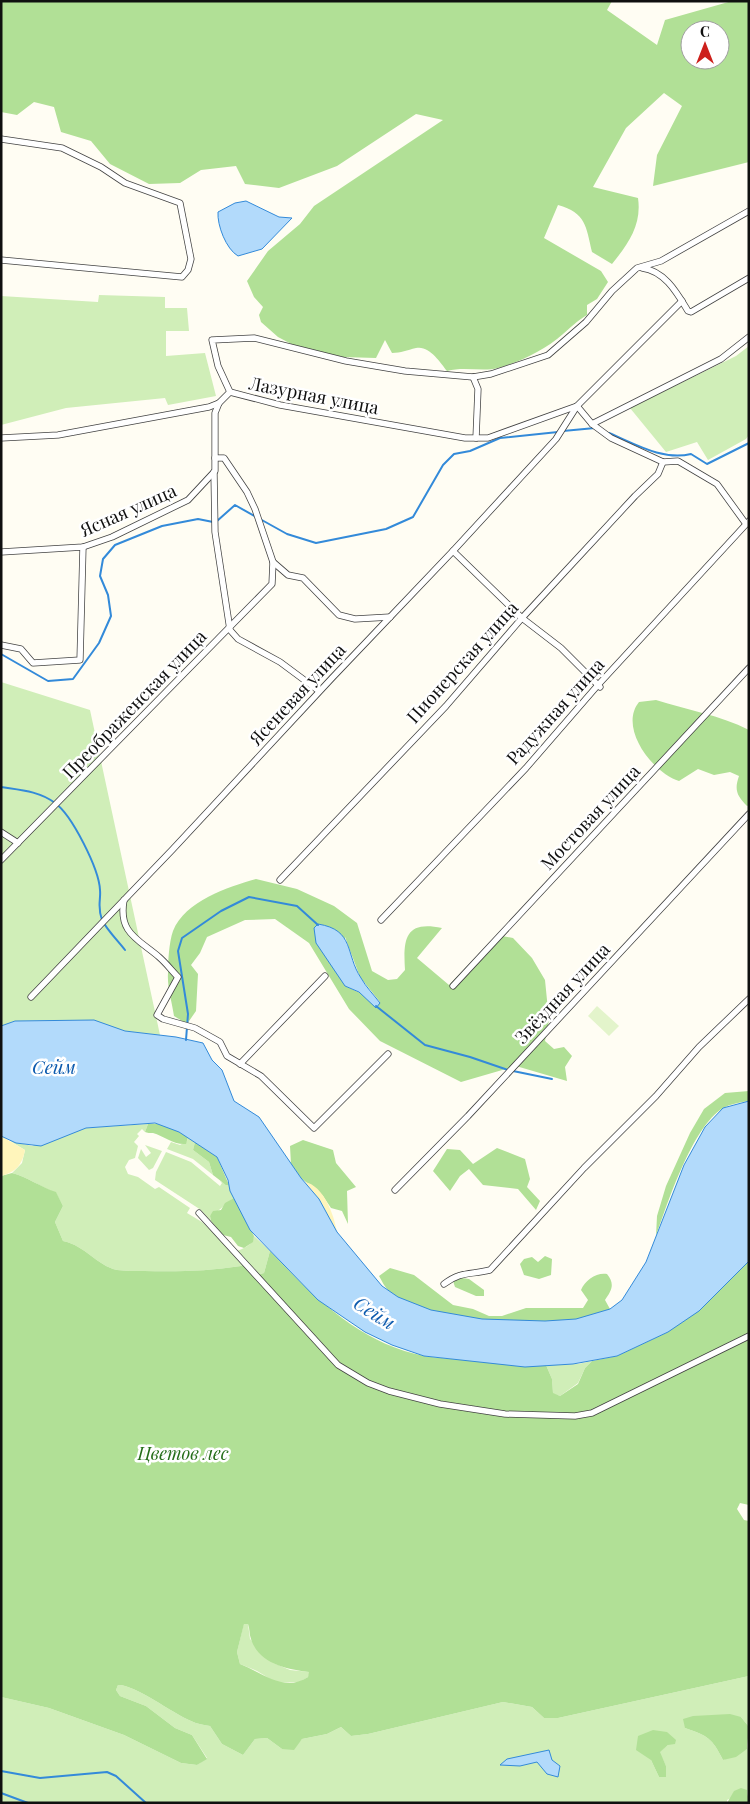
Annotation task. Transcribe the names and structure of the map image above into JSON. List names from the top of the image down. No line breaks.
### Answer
{"streets":{"street":["Лазурная улица","Ясная улица","Пионерская улица","Ясеневая улица","Преображенская улица","Радужная улица","Мостовая улица","Звёздная улица"]},"crossings":[["Лазурная улица","Ясеневая улица"]],"water":["Сейм"],"parks":["Цветов лес"],"north":"top"}
